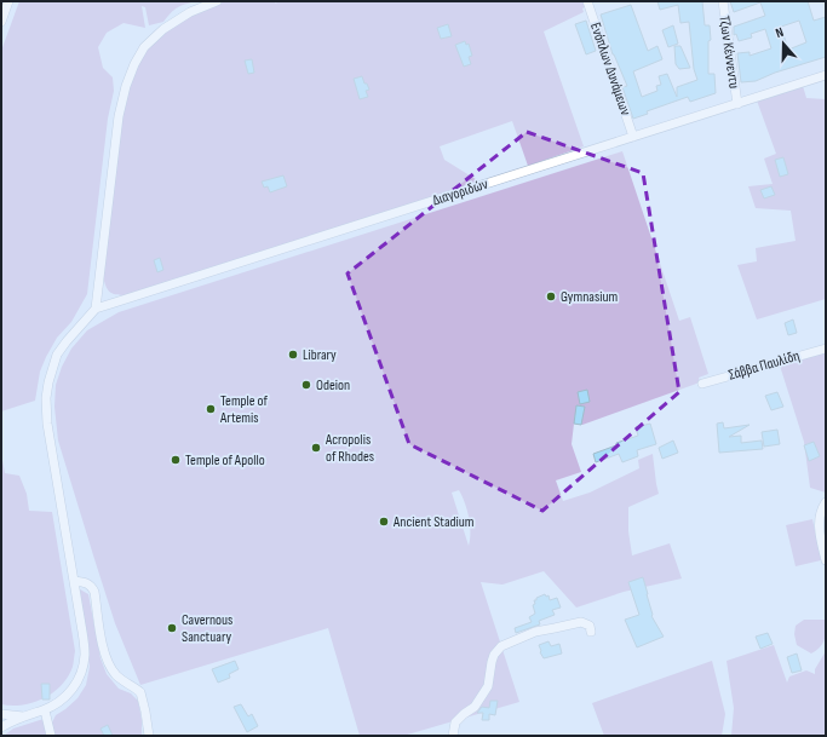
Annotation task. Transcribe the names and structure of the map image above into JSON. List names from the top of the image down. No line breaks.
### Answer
{"streets":{"street":["Τζων Κέννεντυ","Ενόπλων Δυνάμεων","Διαγοριδών","Σάββα Παυλίδη"]},"crossings":[["Τζων Κέννεντυ","Διαγοριδών"],["Ενόπλων Δυνάμεων","Διαγοριδών"]],"places":["Gymnasium","Library","Odeion","Temple of Artemis","Acropolis of Rhodes","Temple of Apollo","Ancient Stadium","Cavernous Sanctuary"],"north":"top"}
